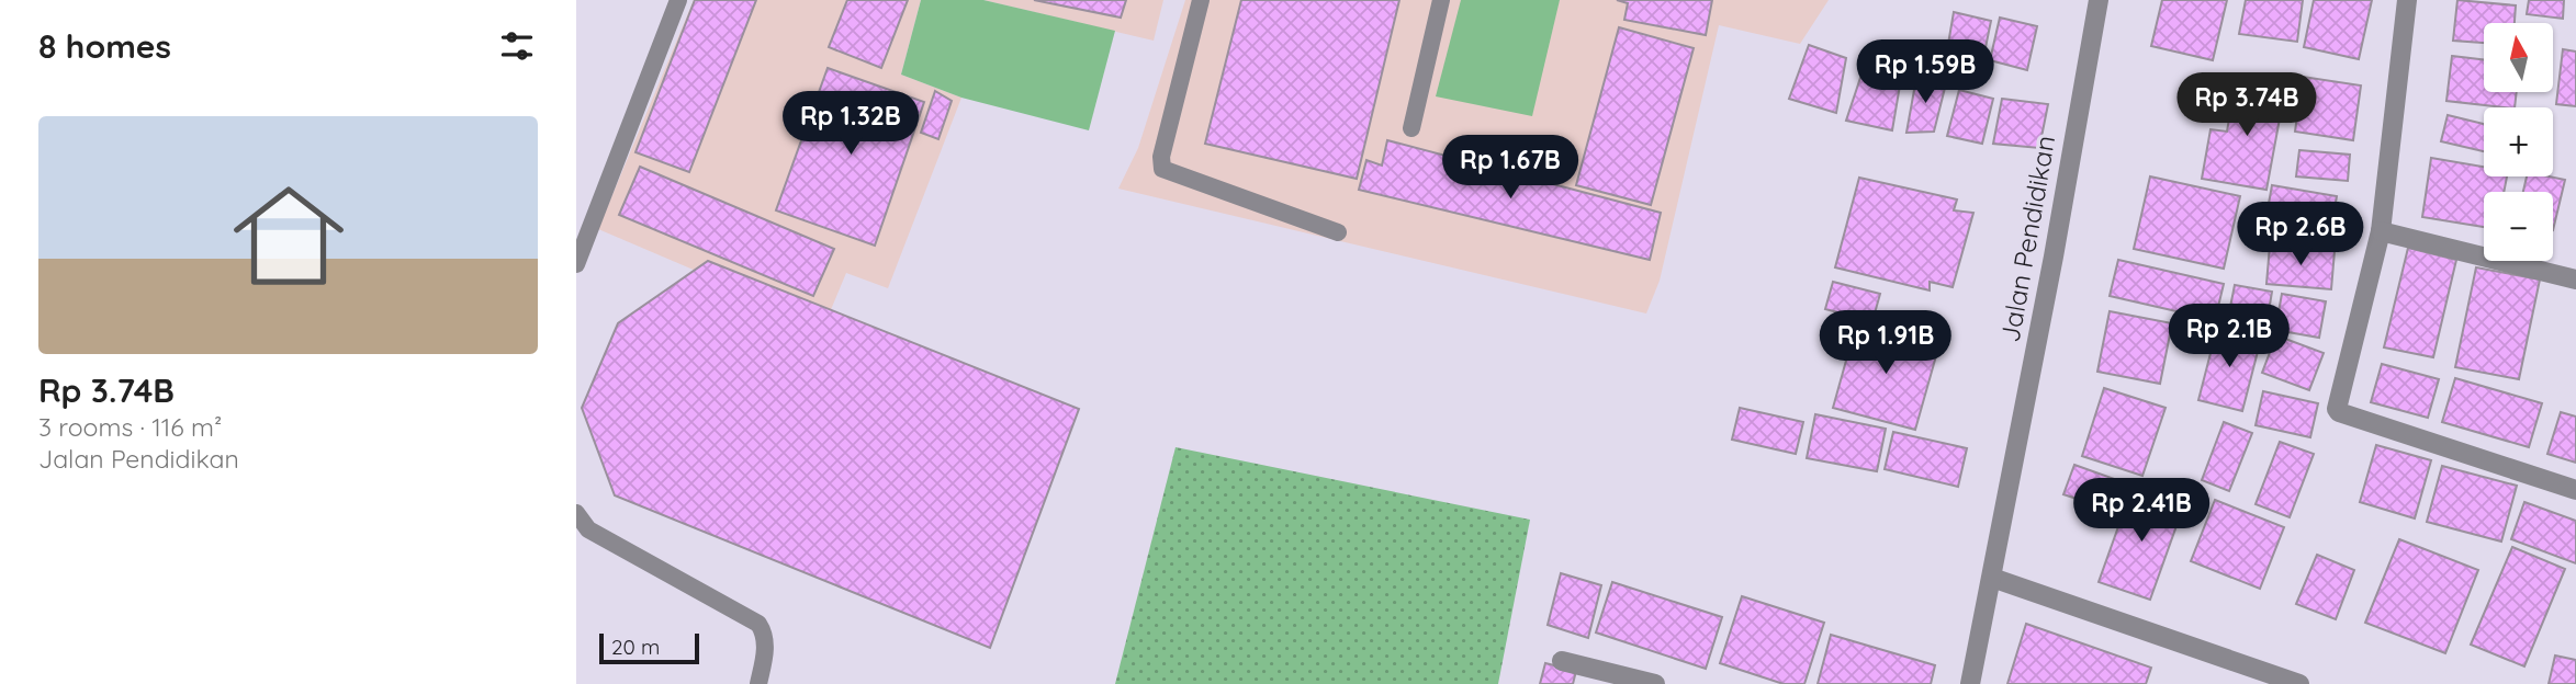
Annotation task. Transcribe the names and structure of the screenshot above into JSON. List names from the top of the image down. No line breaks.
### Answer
{"streets":{"street":["Jalan Pendidikan"]},"scale_bar":"20 m","north":"top","page":{"heading":"8 homes","map_buttons":["+","−"],"price":["Rp 1.59B","Rp 3.74B","Rp 1.32B","Rp 1.67B","Rp 2.6B","Rp 2.1B","Rp 1.91B","Rp 2.41B"],"list":[{"name":"Rp 3.74B","note":"3 rooms · 116 m² · Jalan Pendidikan"}],"scale":"20 m"}}
